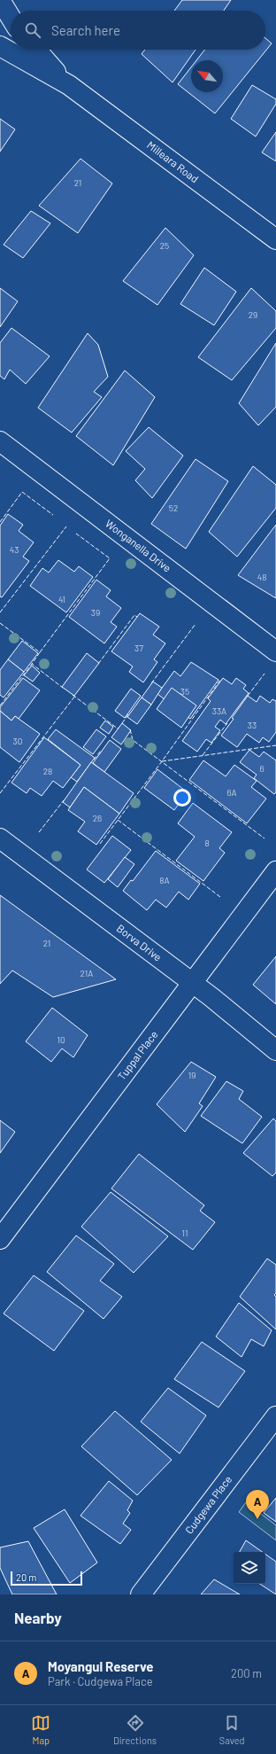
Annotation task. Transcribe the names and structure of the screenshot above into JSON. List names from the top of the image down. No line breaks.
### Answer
{"streets":{"street":["Milleara Road","Wonganella Drive","Borva Drive","Tuppal Place","Cudgewa Place"]},"crossings":[["Borva Drive","Tuppal Place"]],"house_numbers":["21","25","29","52","43","48","41","39","37","35","33A","33","30","6","28","6A","26","8","8A","21","21A","10","19","11"],"scale_bar":"20 m","north":"top left","page":{"search":"Search here","pins":"A","scale":"20 m","heading":"Nearby","list":[{"mark":"A","name":"Moyangul Reserve","note":"Park · Cudgewa Place","value":"200 m"}],"nav":["Map","Directions","Saved"]}}
